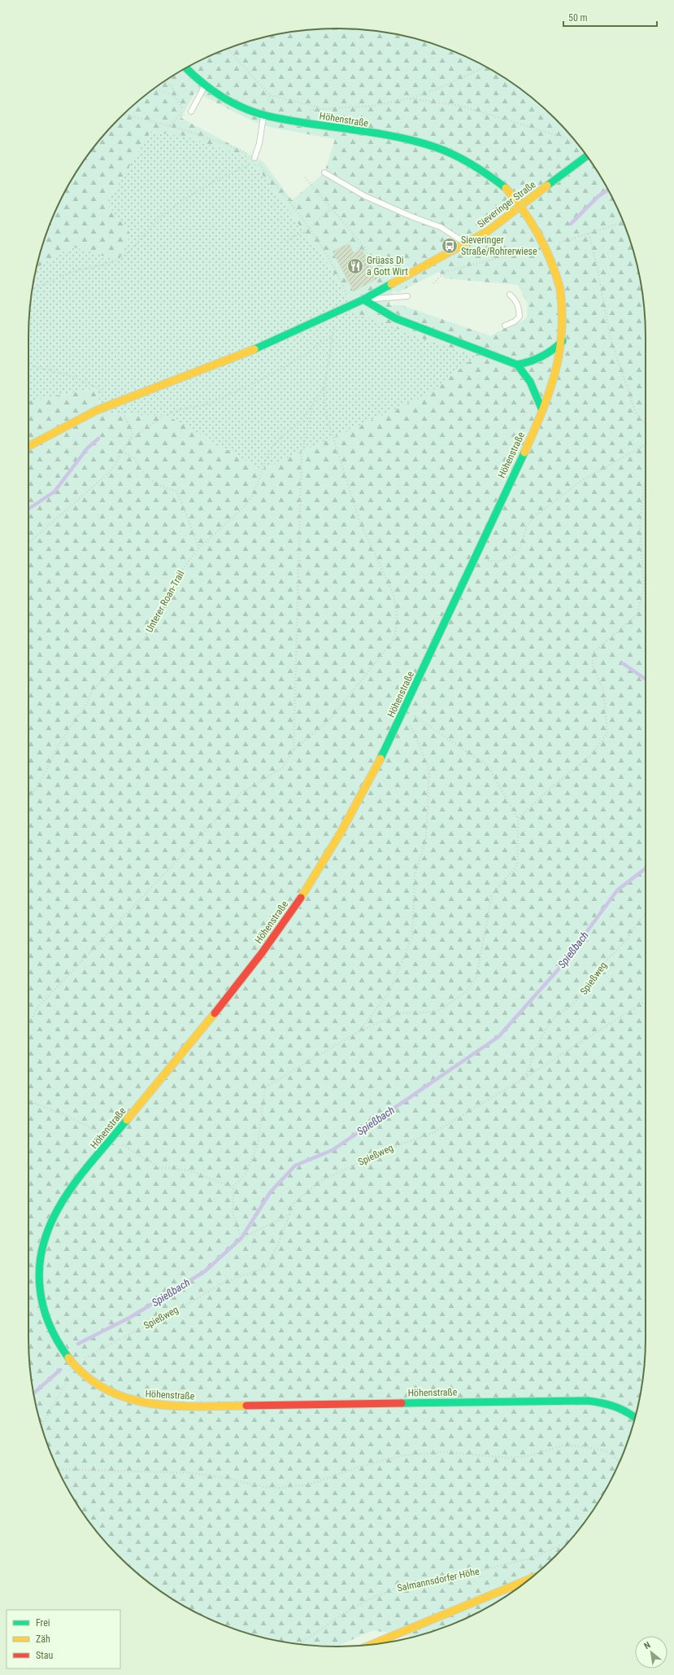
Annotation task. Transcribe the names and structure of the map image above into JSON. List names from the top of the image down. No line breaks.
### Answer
{"streets":{"street":["Höhenstraße","Sieveringer Straße"],"path":["Unterer Roan-Trail","Spießweg","Salmannsdorfer Höhe"]},"crossings":[["Höhenstraße","Spießweg"]],"water":["Spießbach"],"places":{"bus stop":["Sieveringer Straße/Rohrerwiese"],"restaurant":["Grüass Di a Gott Wirt"]},"legend":["Frei","Zäh","Stau"],"scale_bar":"50 m","north":"top left"}
